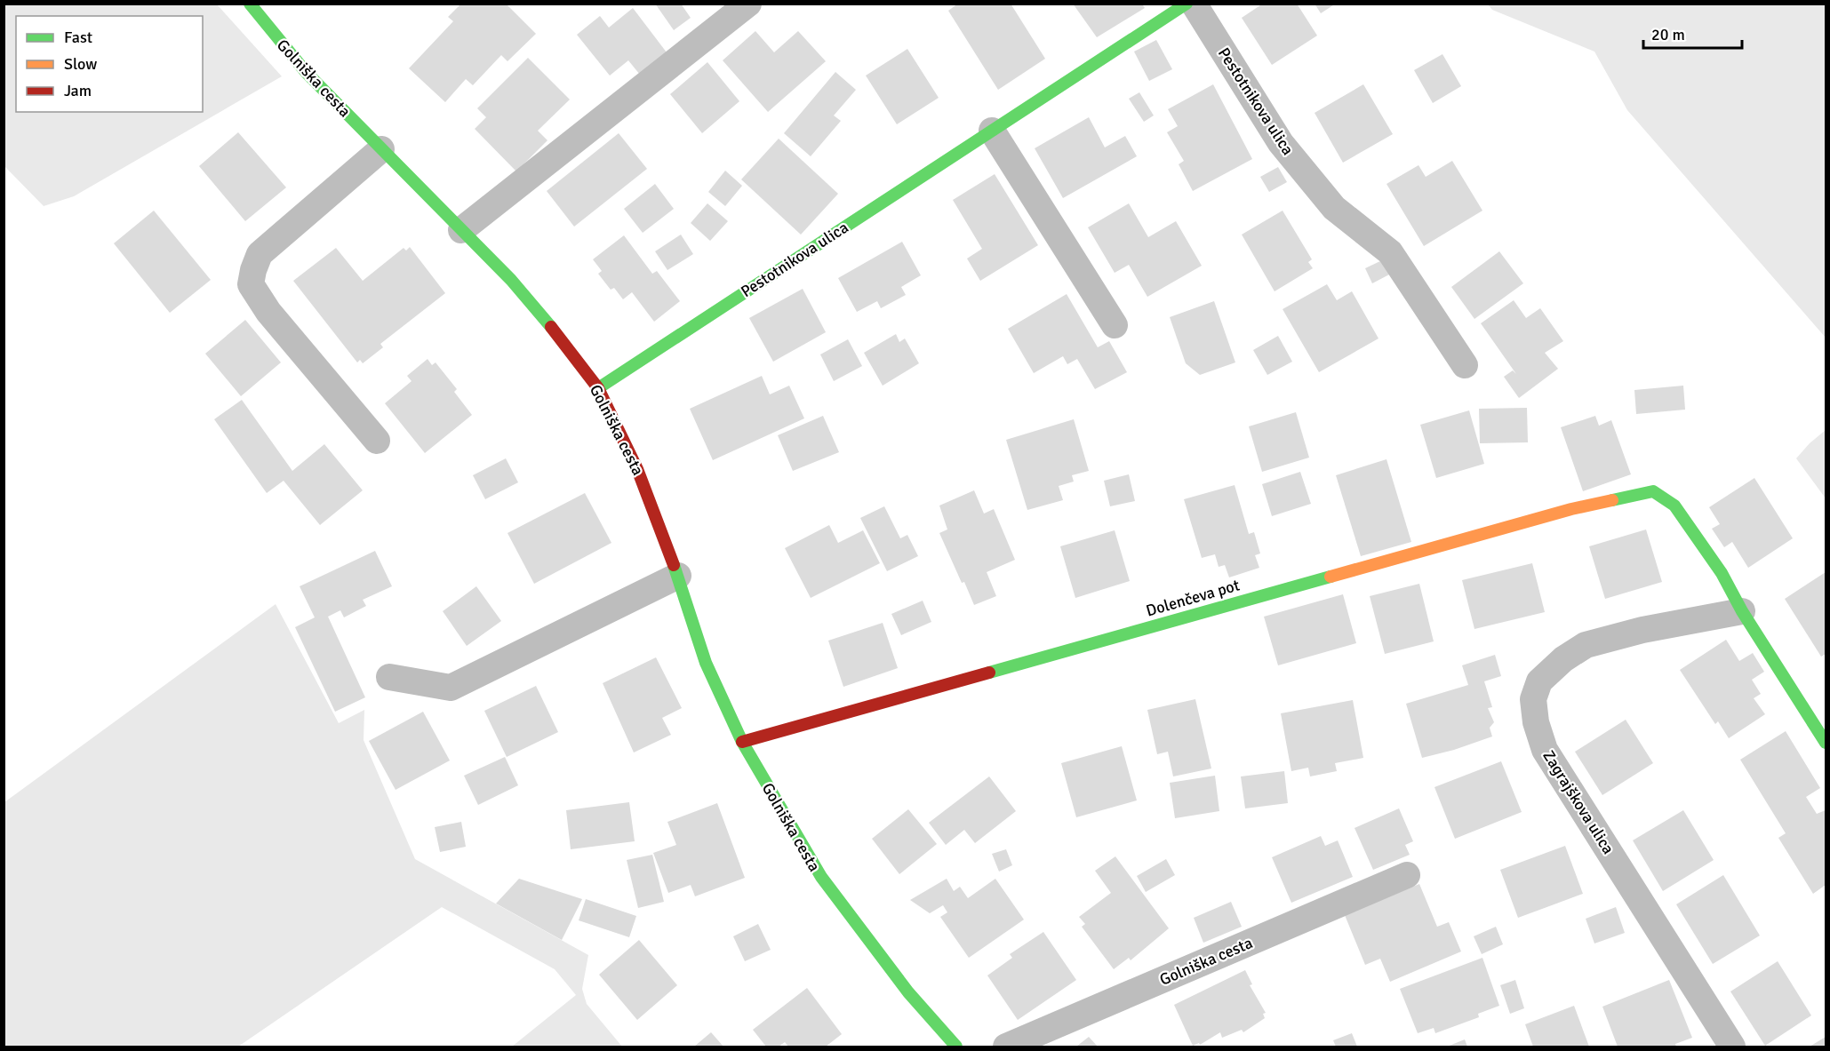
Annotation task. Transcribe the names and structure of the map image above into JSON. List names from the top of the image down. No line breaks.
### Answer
{"streets":{"street":["Golniška cesta","Pestotnikova ulica","Dolenčeva pot","Zagrajškova ulica"]},"crossings":[["Golniška cesta","Pestotnikova ulica"],["Golniška cesta","Dolenčeva pot"],["Dolenčeva pot","Zagrajškova ulica"]],"legend":["Fast","Slow","Jam"],"scale_bar":"20 m"}
